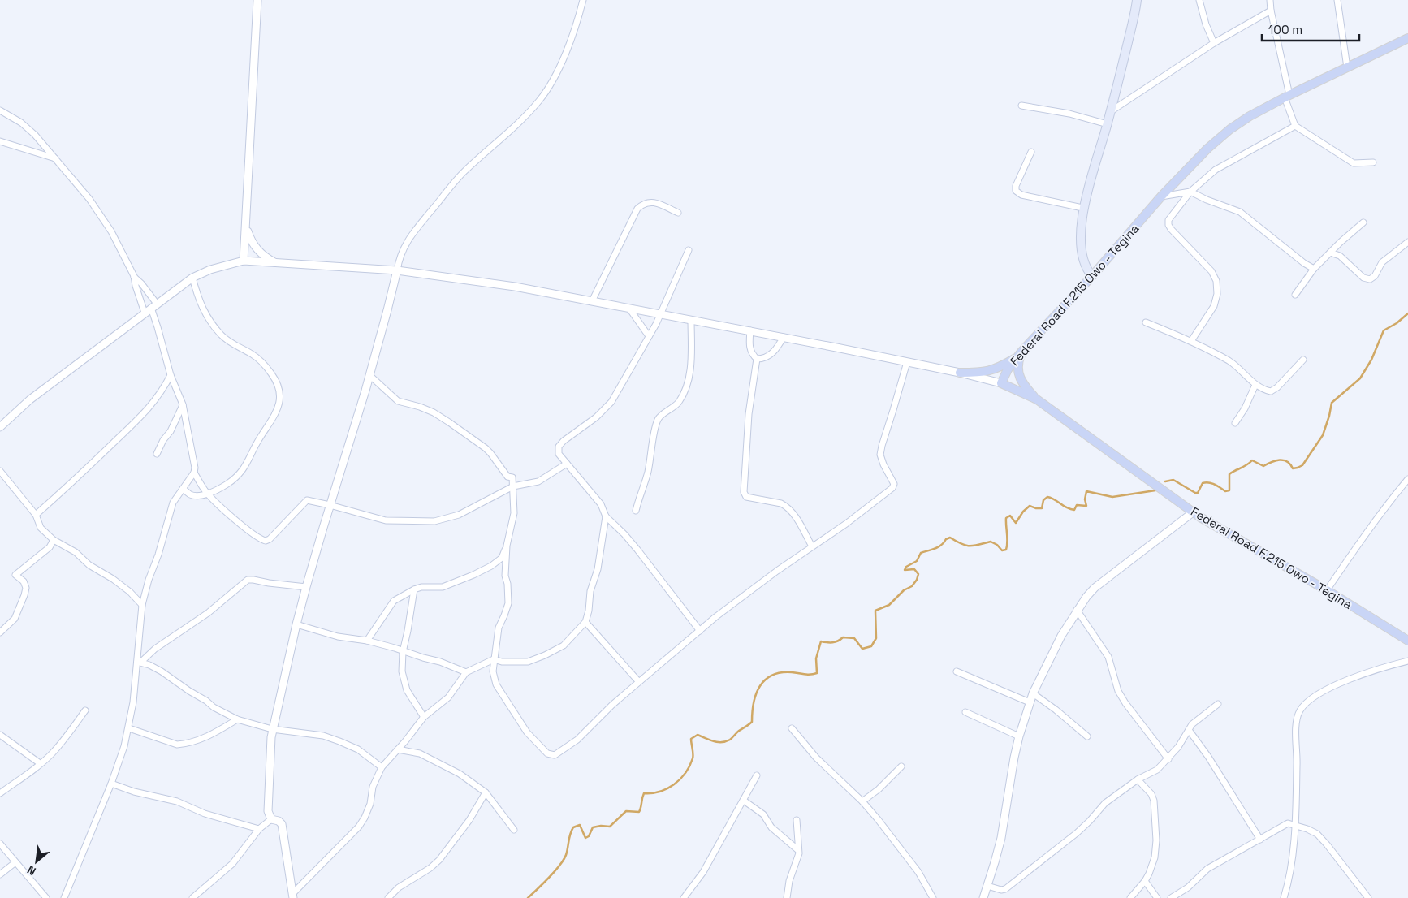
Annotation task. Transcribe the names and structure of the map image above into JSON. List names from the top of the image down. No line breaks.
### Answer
{"streets":{"main road":["Federal Road F.215 Owo - Tegina"]},"scale_bar":"100 m","north":"bottom left"}
